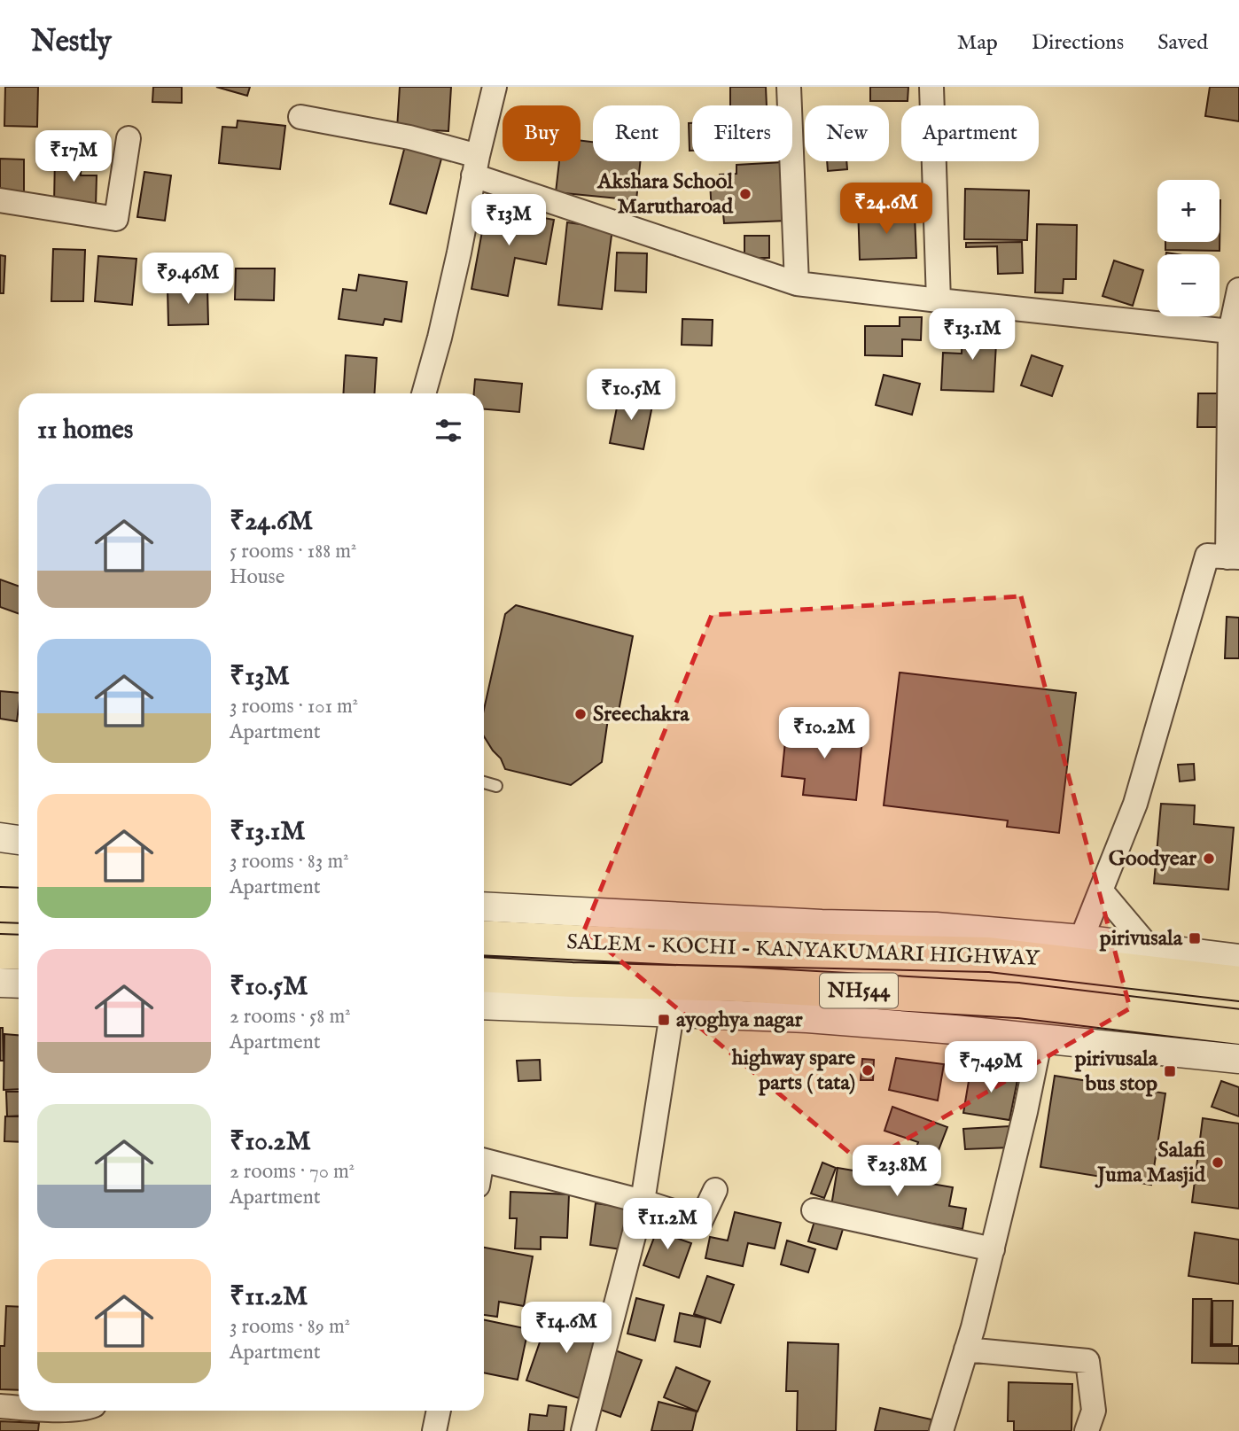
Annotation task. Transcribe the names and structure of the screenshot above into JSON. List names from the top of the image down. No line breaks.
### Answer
{"streets":{"highway":["SALEM - KOCHI - KANYAKUMARI HIGHWAY","NH544"]},"places":{"other":["Akshara School Marutharoad","Sreechakra","Goodyear","highway spare parts ( tata)","Salafi Juma Masjid"],"transit":["pirivusala","ayoghya nagar","pirivusala bus stop"]},"page":{"header":"Nestly","nav":["Map","Directions","Saved"],"chip":["Buy","Rent","Filters","New","Apartment"],"price":["₹17M","₹24.6M","₹13M","₹9.46M","₹13.1M","₹10.5M","₹10.2M","₹7.49M","₹23.8M","₹11.2M","₹14.6M"],"map_buttons":["+","−"],"heading":"11 homes","list":[{"name":"₹24.6M","note":"5 rooms · 188 m² · House"},{"name":"₹13M","note":"3 rooms · 101 m² · Apartment"},{"name":"₹13.1M","note":"3 rooms · 83 m² · Apartment"},{"name":"₹10.5M","note":"2 rooms · 58 m² · Apartment"},{"name":"₹10.2M","note":"2 rooms · 70 m² · Apartment"},{"name":"₹11.2M","note":"3 rooms · 89 m² · Apartment"}]}}
